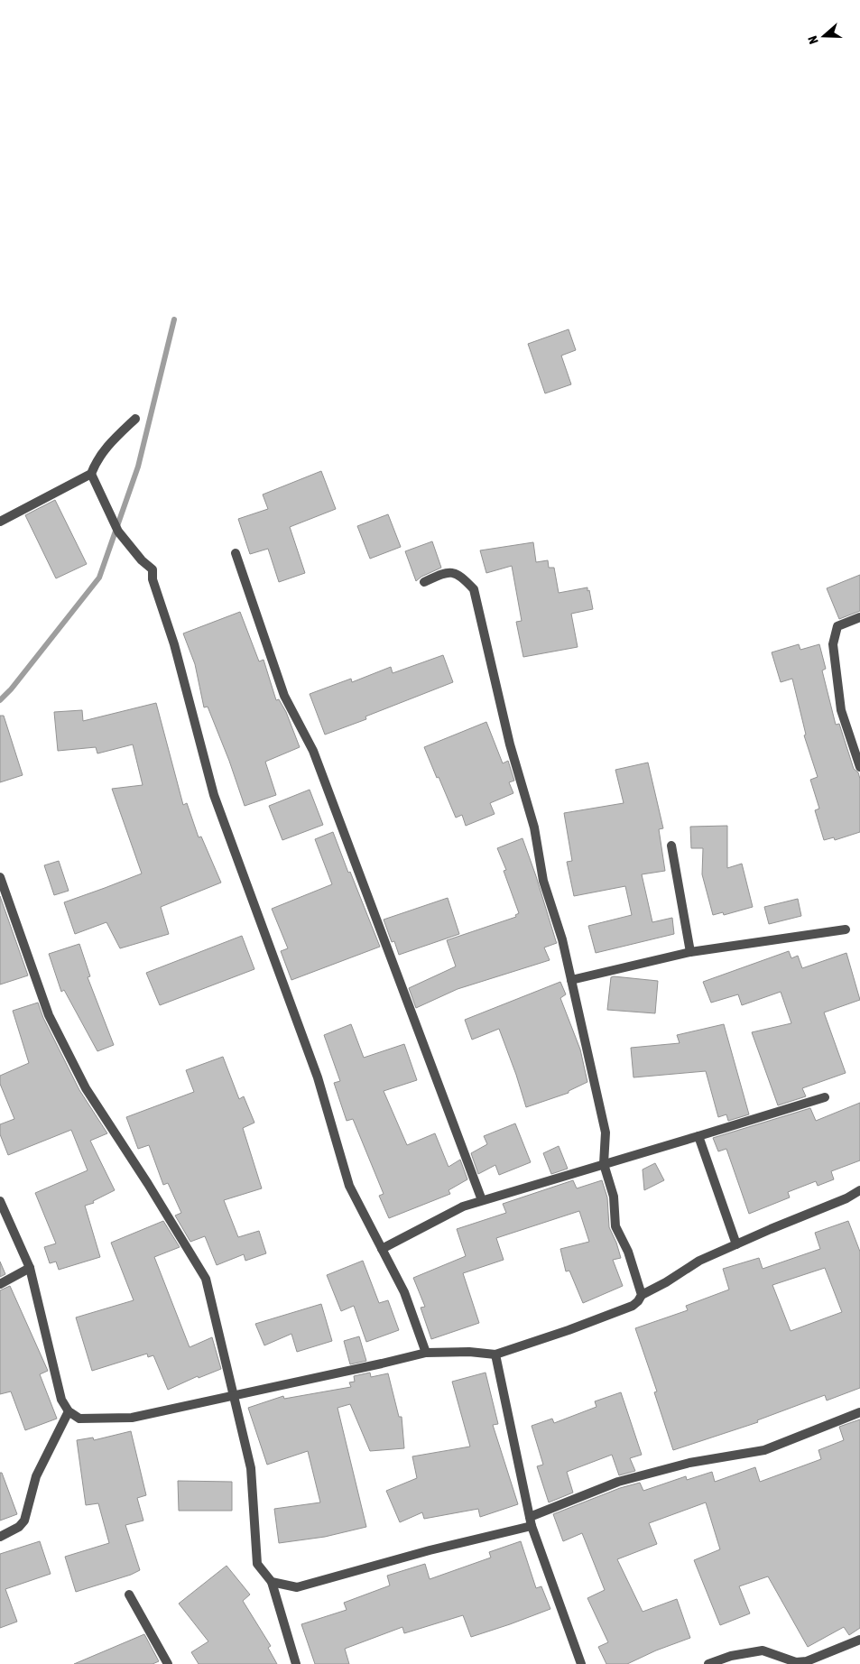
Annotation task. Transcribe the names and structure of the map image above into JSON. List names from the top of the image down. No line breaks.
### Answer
{"north":"left"}
